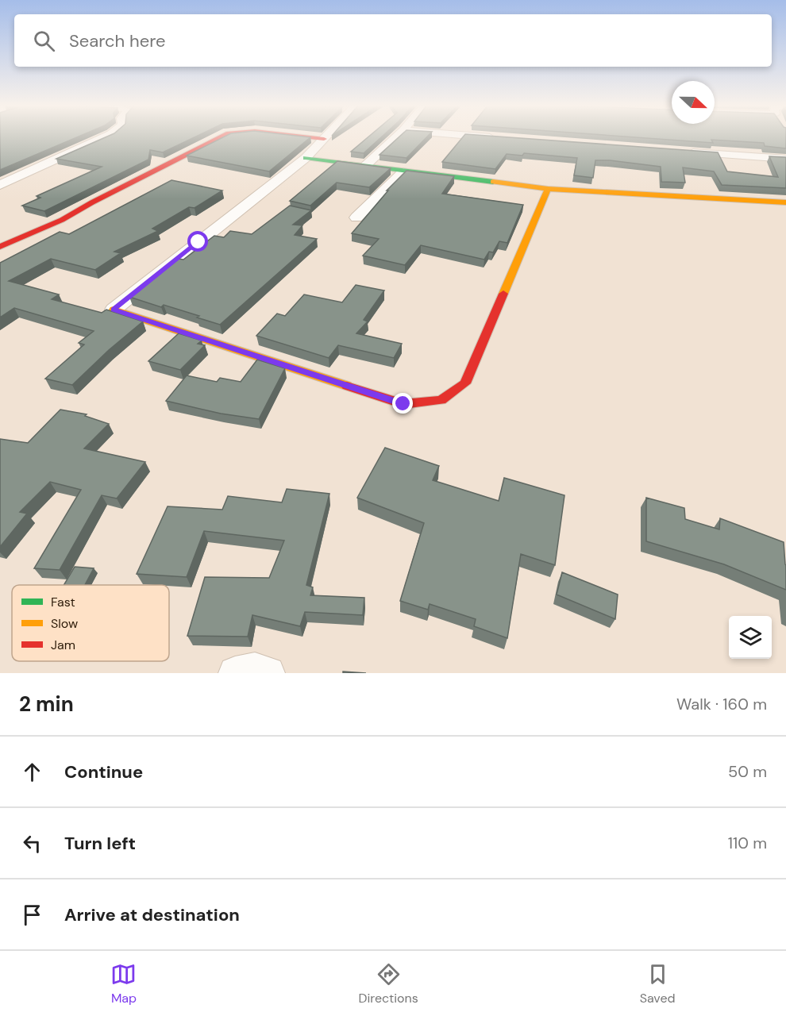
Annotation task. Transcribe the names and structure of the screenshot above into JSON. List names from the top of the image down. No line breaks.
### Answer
{"legend":["Fast","Slow","Jam"],"north":"right","page":{"search":"Search here","heading":["2 min","Walk · 160 m"],"list":[["Continue","50 m"],["Turn left","110 m"],"Arrive at destination"],"nav":["Map","Directions","Saved"]}}
